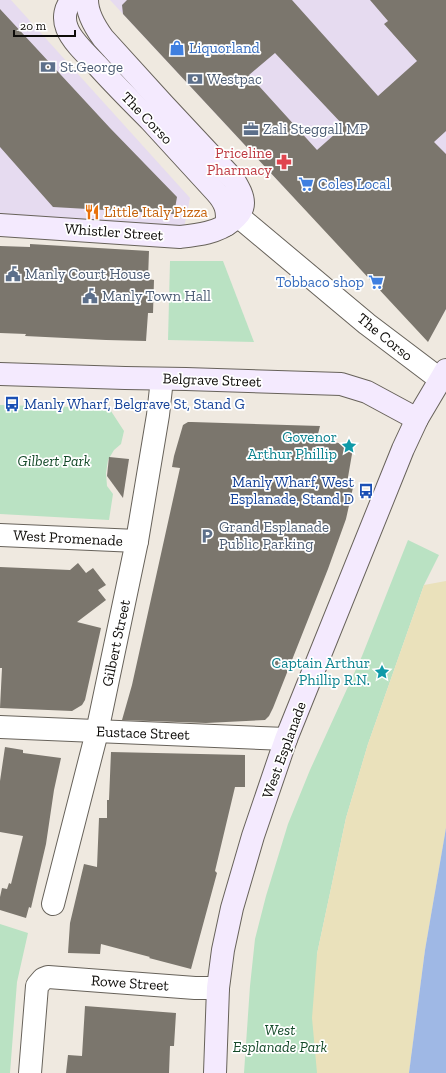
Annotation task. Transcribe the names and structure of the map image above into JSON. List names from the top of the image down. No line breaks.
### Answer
{"streets":{"main road":["The Corso","Whistler Street","Belgrave Street","West Esplanade"],"street":["West Promenade","Gilbert Street","Eustace Street","Rowe Street"]},"crossings":[["The Corso","Whistler Street"],["The Corso","West Esplanade"],["Belgrave Street","Gilbert Street"],["Belgrave Street","West Esplanade"],["West Promenade","Gilbert Street"],["Gilbert Street","Eustace Street"],["Eustace Street","West Esplanade"],["West Esplanade","Rowe Street"]],"parks":["Gilbert Park","West Esplanade Park"],"places":{"shop":["Liquorland"],"bank":["St.George","Westpac"],"office":["Zali Steggall MP"],"pharmacy":["Priceline Pharmacy"],"supermarket":["Coles Local","Tobbaco shop"],"restaurant":["Little Italy Pizza"],"public building":["Manly Court House","Manly Town Hall"],"bus stop":["Manly Wharf, Belgrave St, Stand G","Manly Wharf, West Esplanade, Stand D"],"place":["Govenor Arthur Phillip","Captain Arthur Phillip R.N."],"parking":["Grand Esplanade Public Parking"]},"scale_bar":"20 m"}
